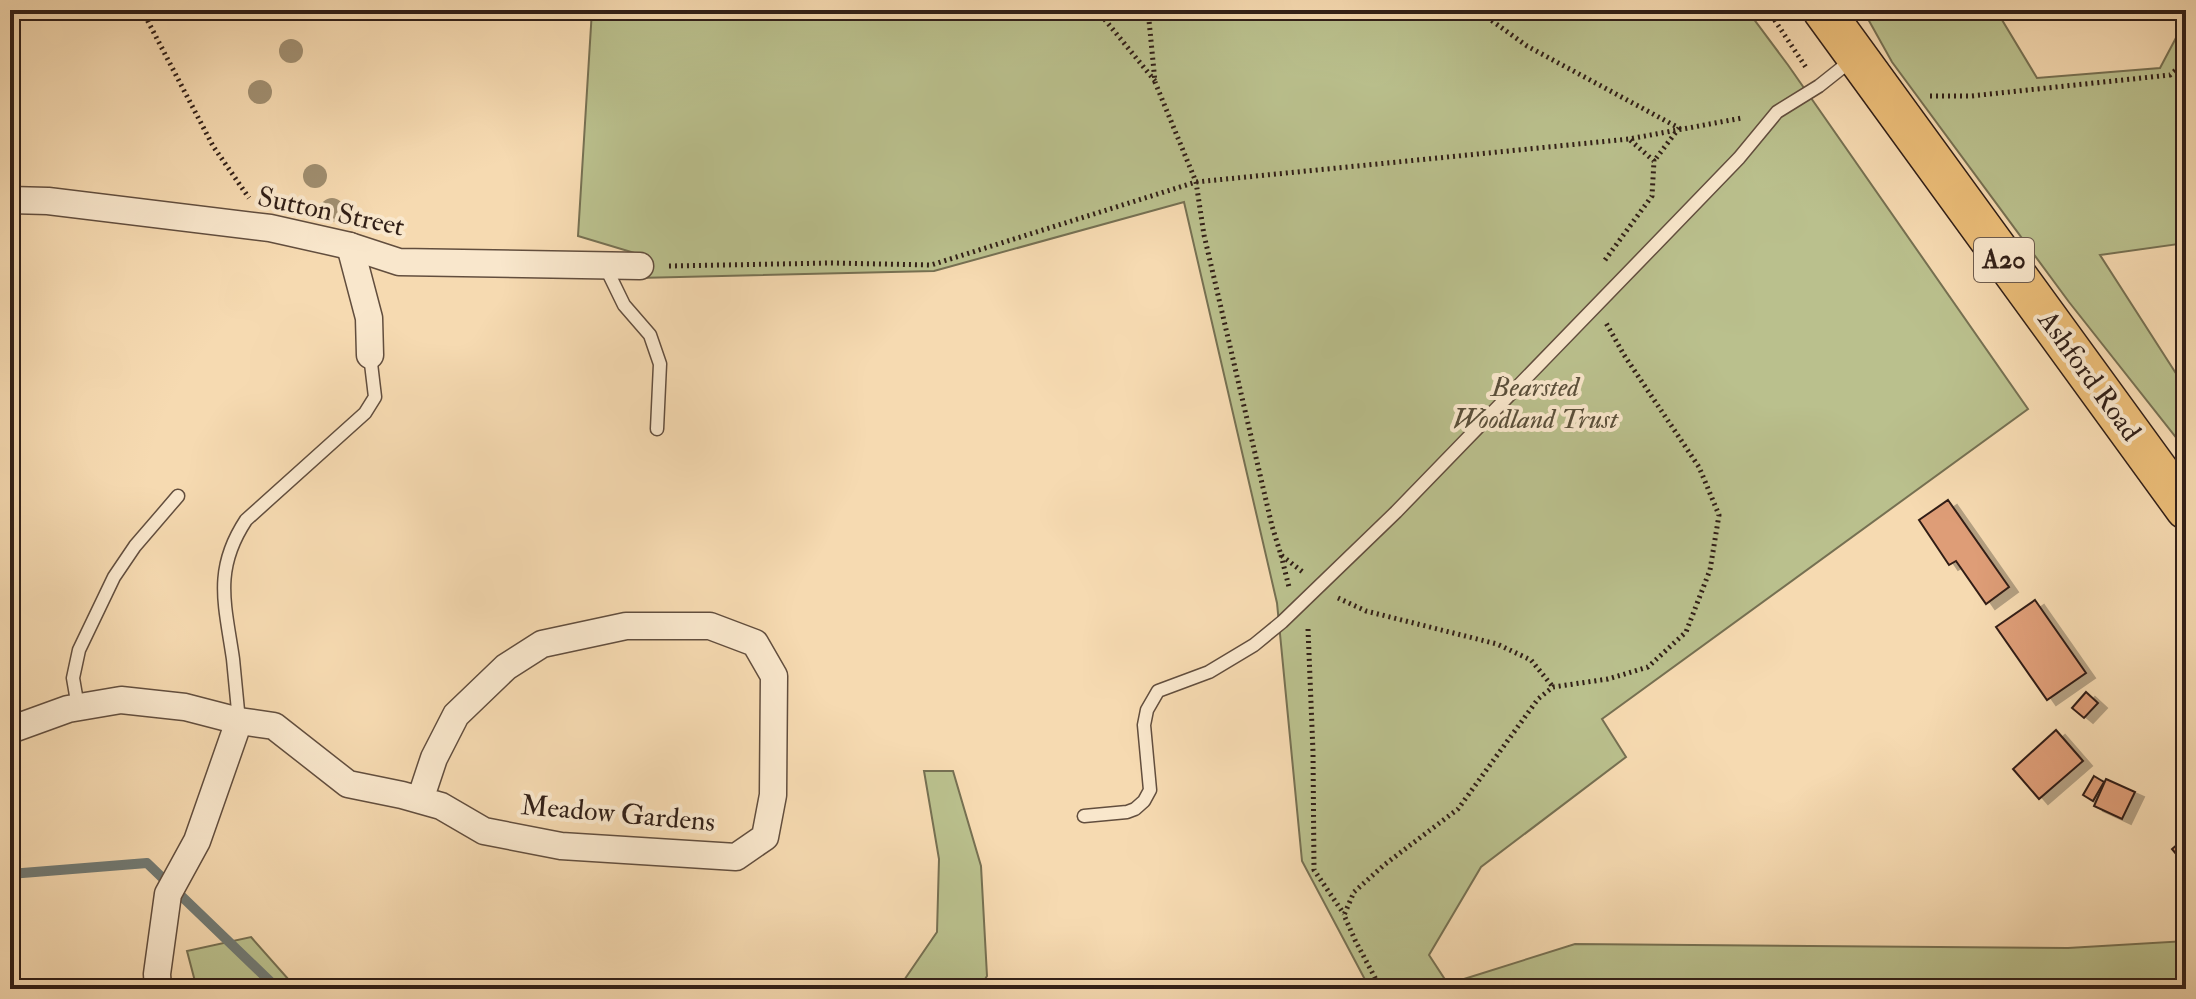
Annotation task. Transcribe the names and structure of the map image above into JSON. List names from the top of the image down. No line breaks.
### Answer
{"streets":{"main road":["A20","Ashford Road"],"street":["Sutton Street","Meadow Gardens"]},"parks":["Bearsted Woodland Trust"]}
